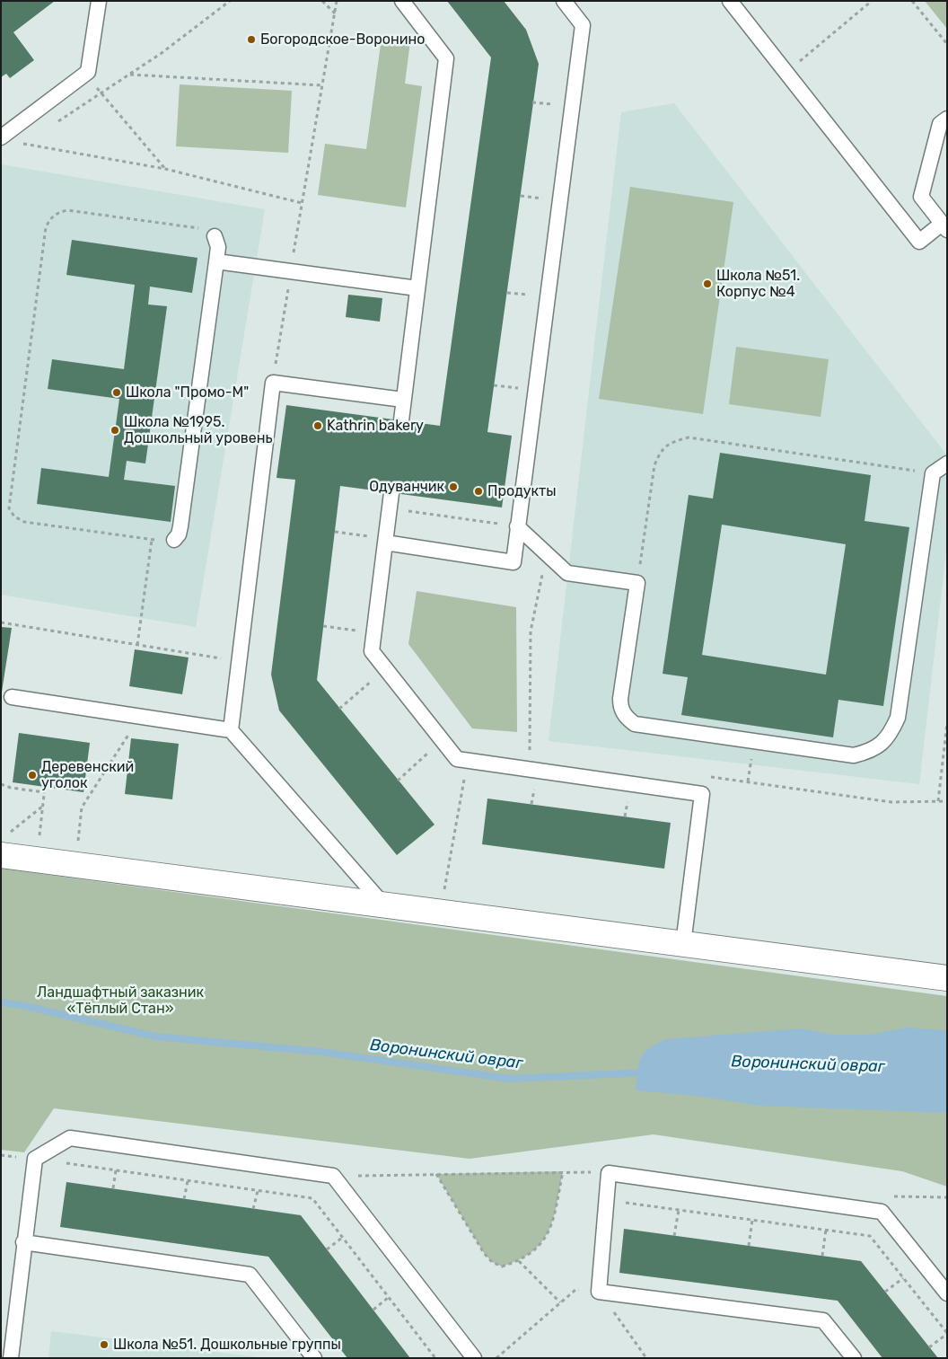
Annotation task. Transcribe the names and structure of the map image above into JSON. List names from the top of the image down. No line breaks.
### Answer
{"water":["Воронинский овраг"],"parks":["Ландшафтный заказник «Тёплый Стан»"],"places":["Богородское-Воронино","Школа №51. Корпус №4","Школа \"Промо-М\"","Kathrin bakery","Школа №1995. Дошкольный уровень","Одуванчик","Продукты","Деревенский уголок","Школа №51. Дошкольные группы"]}
